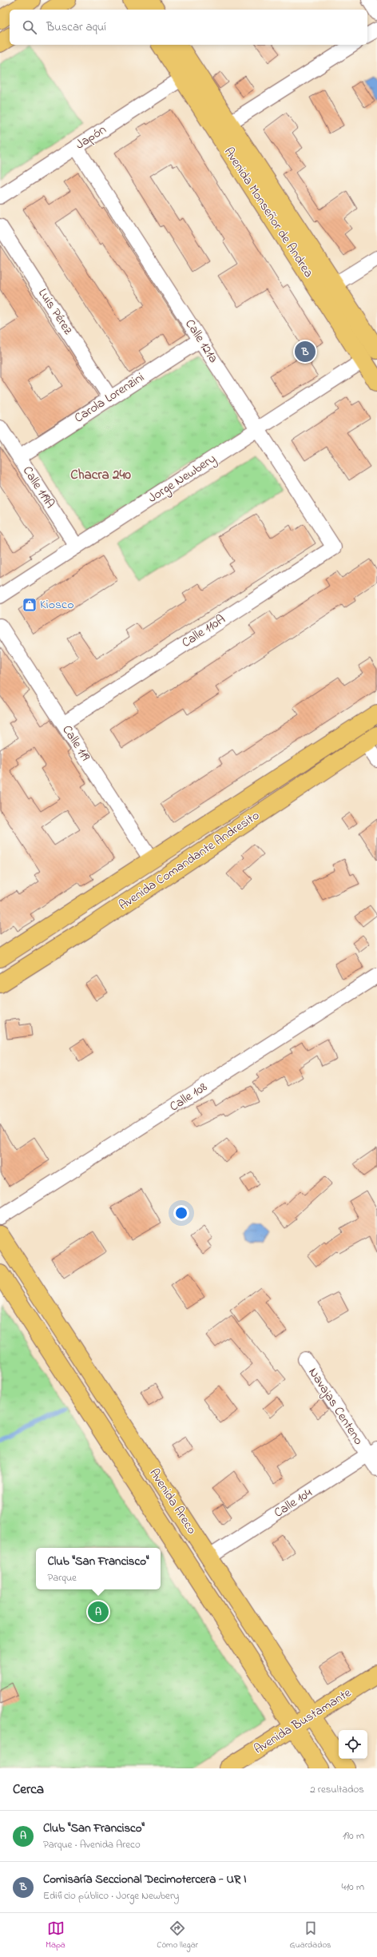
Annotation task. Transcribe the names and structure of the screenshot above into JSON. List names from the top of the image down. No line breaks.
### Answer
{"streets":{"main road":["Avenida Monseñor de Andrea","Avenida Comandante Andresito","Avenida Areco","Avenida Bustamante"],"street":["Japón","Luis Pérez","Calle 121a","Carola Lorenzini","Jorge Newbery","Calle 119A","Calle 110A","Calle 119","Calle 108","Navajas Centeno","Calle 104"]},"crossings":[["Japón","Avenida Monseñor de Andrea"],["Japón","Calle 121a"],["Avenida Monseñor de Andrea","Jorge Newbery"],["Luis Pérez","Carola Lorenzini"],["Calle 121a","Carola Lorenzini"],["Calle 121a","Jorge Newbery"],["Calle 121a","Calle 110A"],["Carola Lorenzini","Calle 119A"],["Jorge Newbery","Calle 119A"],["Calle 110A","Calle 119"],["Calle 119","Avenida Comandante Andresito"],["Navajas Centeno","Calle 104"],["Avenida Areco","Calle 104"],["Avenida Areco","Avenida Bustamante"]],"districts":["Chacra 240"],"places":{"shop":["Kiosco"]},"page":{"search":"Buscar aquí","pins":["B","A"],"popup":["Club \"San Francisco\"","Parque"],"heading":["Cerca","2 resultados"],"list":[{"mark":"A","name":"Club \"San Francisco\"","note":"Parque · Avenida Areco","value":"190 m"},{"mark":"B","name":"Comisaría Seccional Decimotercera - UR I","note":"Edificio público · Jorge Newbery","value":"410 m"}],"nav":["Mapa","Cómo llegar","Guardados"]}}
